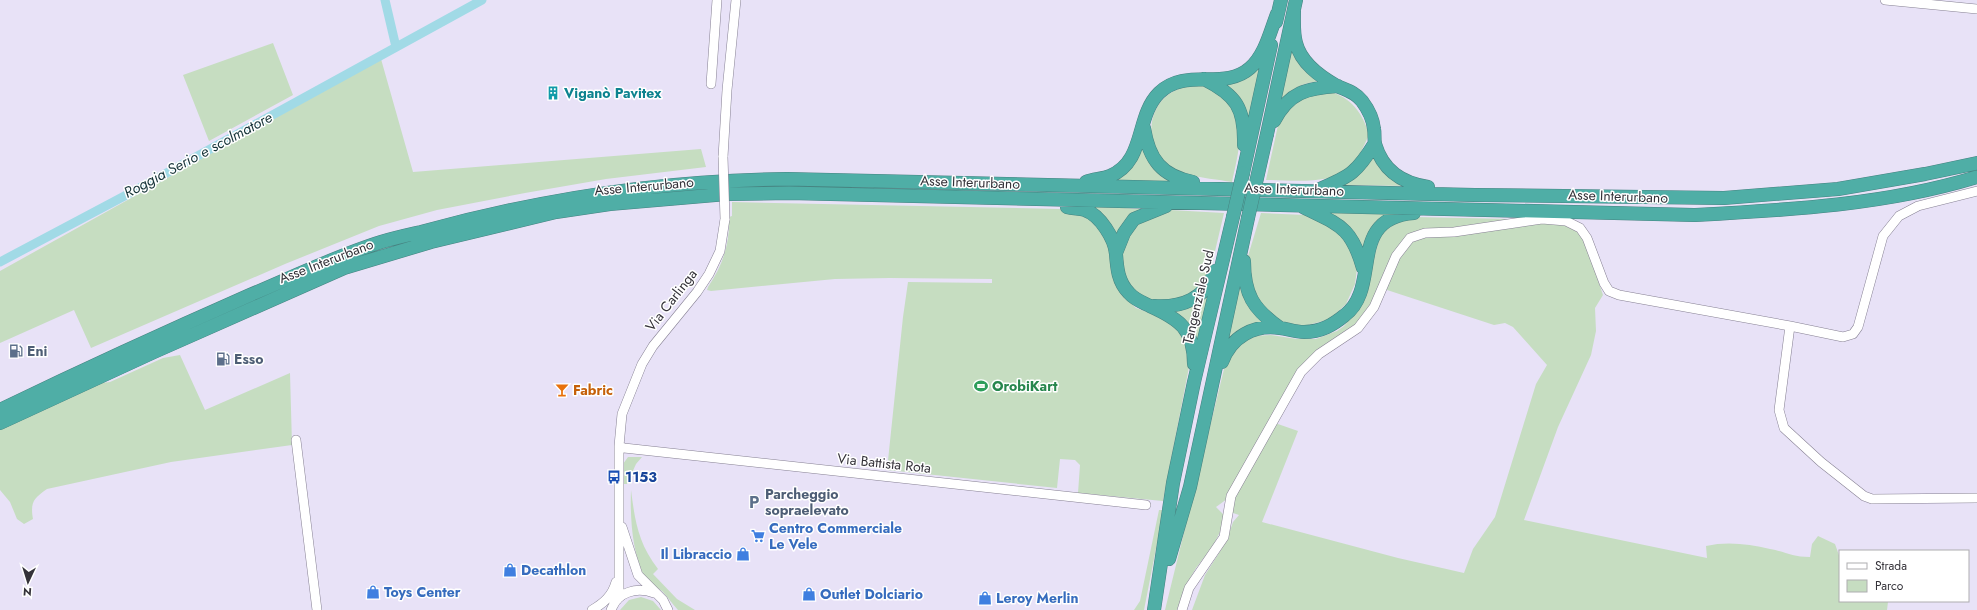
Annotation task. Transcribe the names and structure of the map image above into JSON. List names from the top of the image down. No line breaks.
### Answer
{"streets":{"highway":["Asse Interurbano","Tangenziale Sud"],"street":["Via Carlinga","Via Battista Rota"]},"crossings":[["Via Carlinga","Via Battista Rota"]],"water":["Roggia Serio e scolmatore"],"places":{"building":["Viganò Pavitex"],"fuel station":["Eni","Esso"],"sports":["OrobiKart"],"bar":["Fabric"],"bus stop":["1153"],"parking":["Parcheggio sopraelevato"],"supermarket":["Centro Commerciale Le Vele"],"shop":["Il Libraccio","Decathlon","Toys Center","Outlet Dolciario","Leroy Merlin"]},"legend":["Strada","Parco"],"north":"bottom"}
